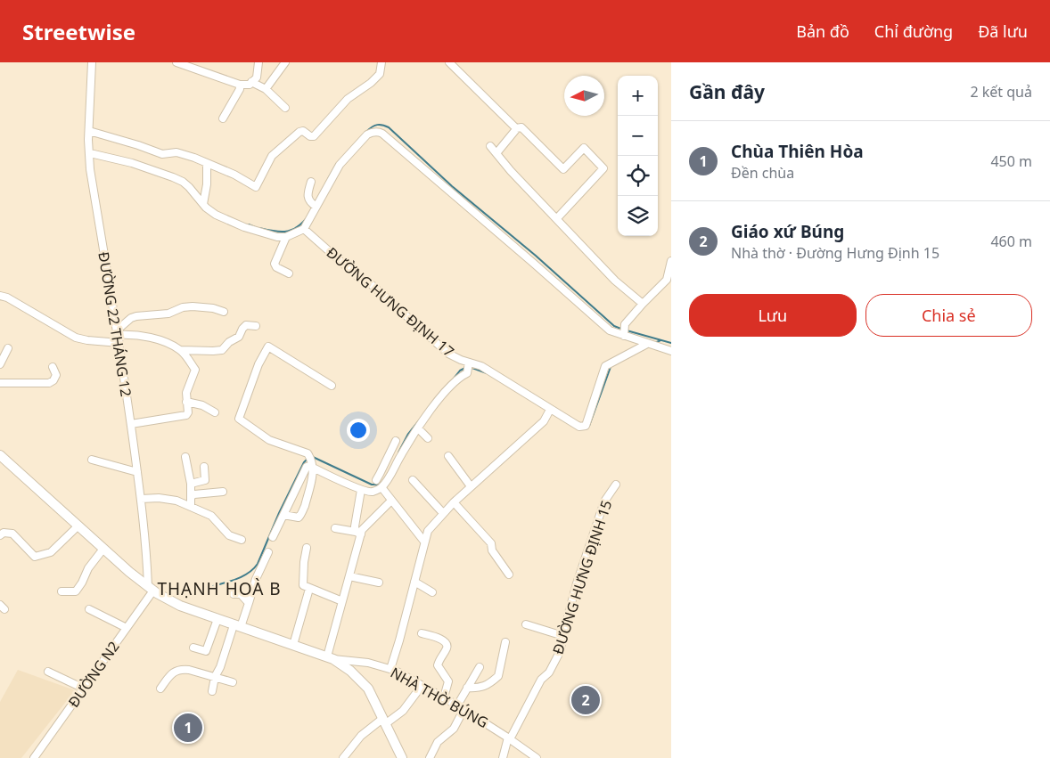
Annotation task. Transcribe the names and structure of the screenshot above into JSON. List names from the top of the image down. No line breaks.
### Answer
{"streets":{"street":["ĐƯỜNG HƯNG ĐỊNH 17","ĐƯỜNG 22 THÁNG 12","ĐƯỜNG HƯNG ĐỊNH 15","ĐƯỜNG N2","NHÀ THỜ BÚNG"]},"crossings":[["ĐƯỜNG 22 THÁNG 12","ĐƯỜNG N2"],["ĐƯỜNG HƯNG ĐỊNH 15","NHÀ THỜ BÚNG"]],"districts":["THẠNH HOÀ B"],"north":"left","page":{"header":"Streetwise","nav":["Bản đồ","Chỉ đường","Đã lưu"],"heading":["Gần đây","2 kết quả"],"map_buttons":["+","−"],"list":[{"mark":"1","name":"Chùa Thiên Hòa","note":"Đền chùa","value":"450 m"},{"mark":"2","name":"Giáo xứ Búng","note":"Nhà thờ · Đường Hưng Định 15","value":"460 m"}],"buttons":["Lưu","Chia sẻ"],"pins":["2","1"]}}
